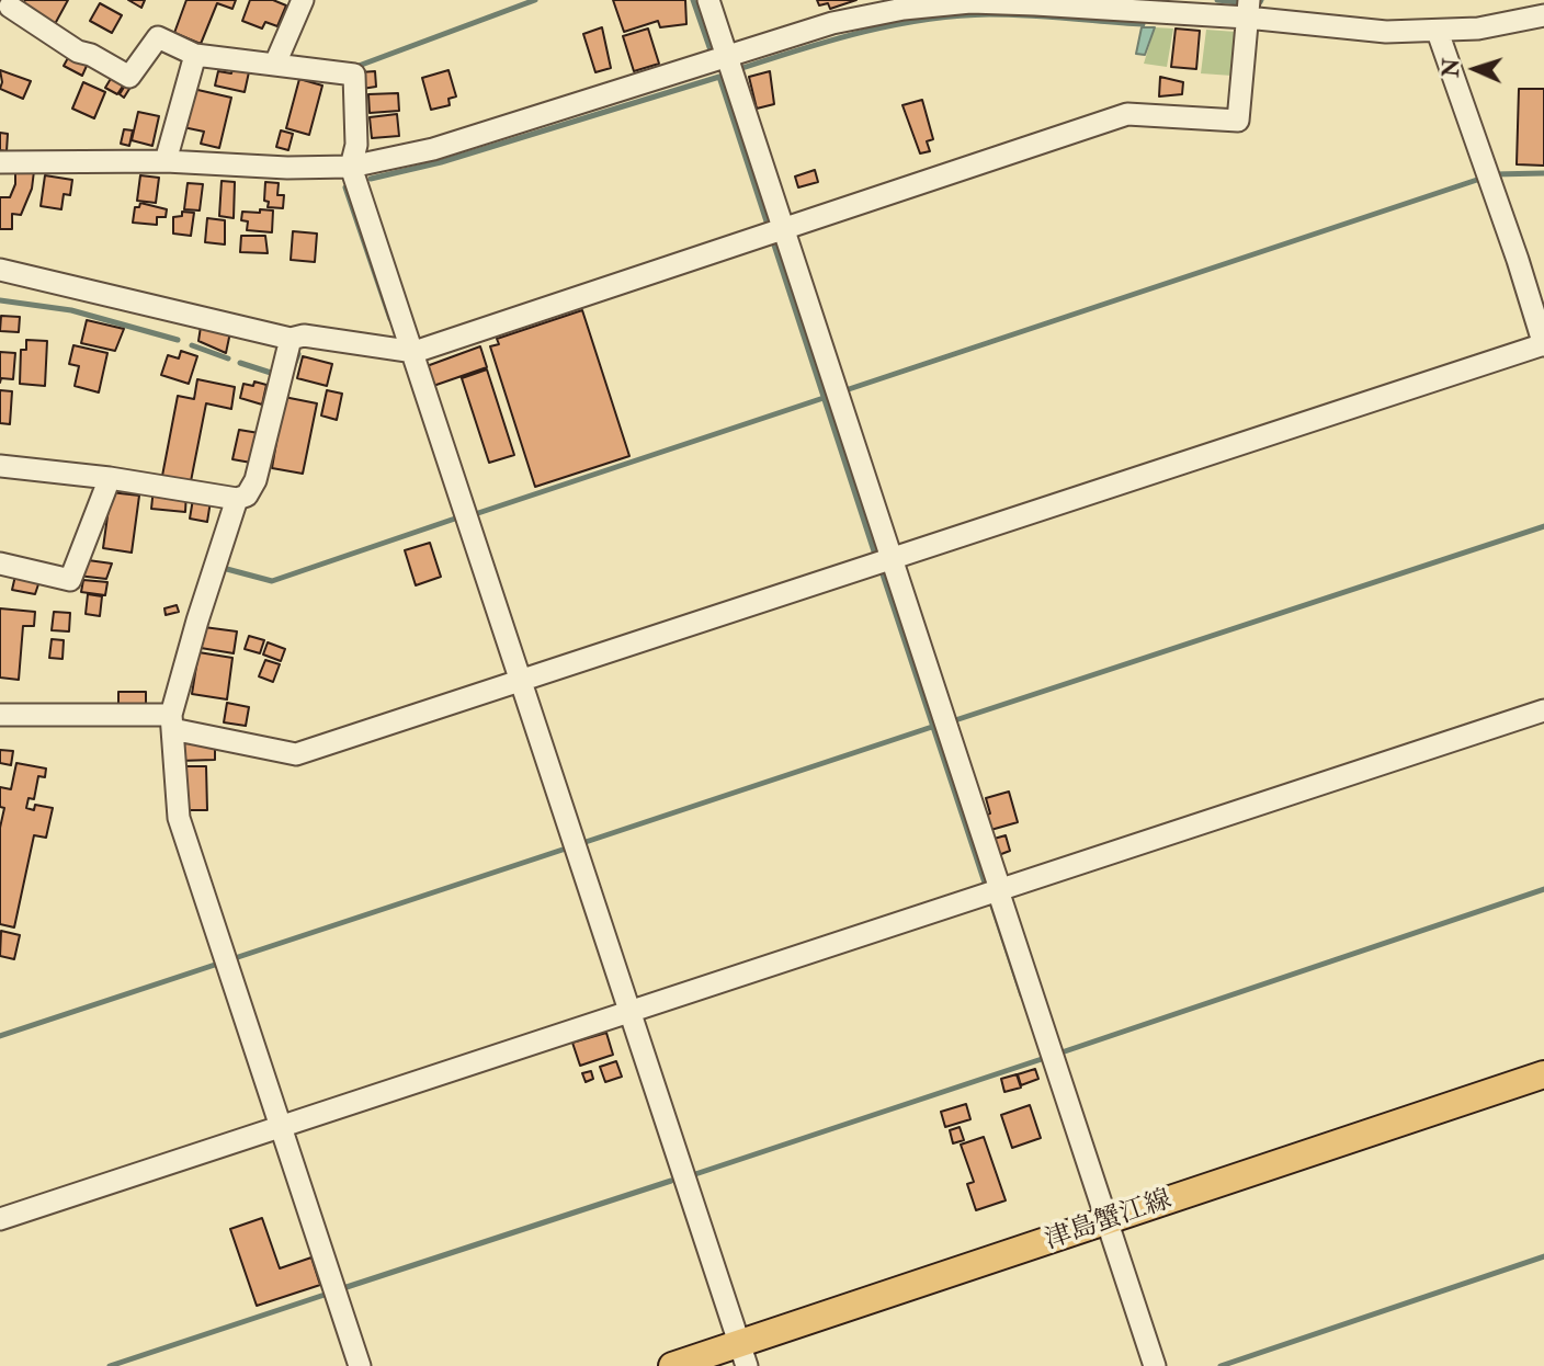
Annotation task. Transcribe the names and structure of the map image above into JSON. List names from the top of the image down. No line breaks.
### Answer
{"streets":{"main road":["津島蟹江線"]},"north":"left"}
